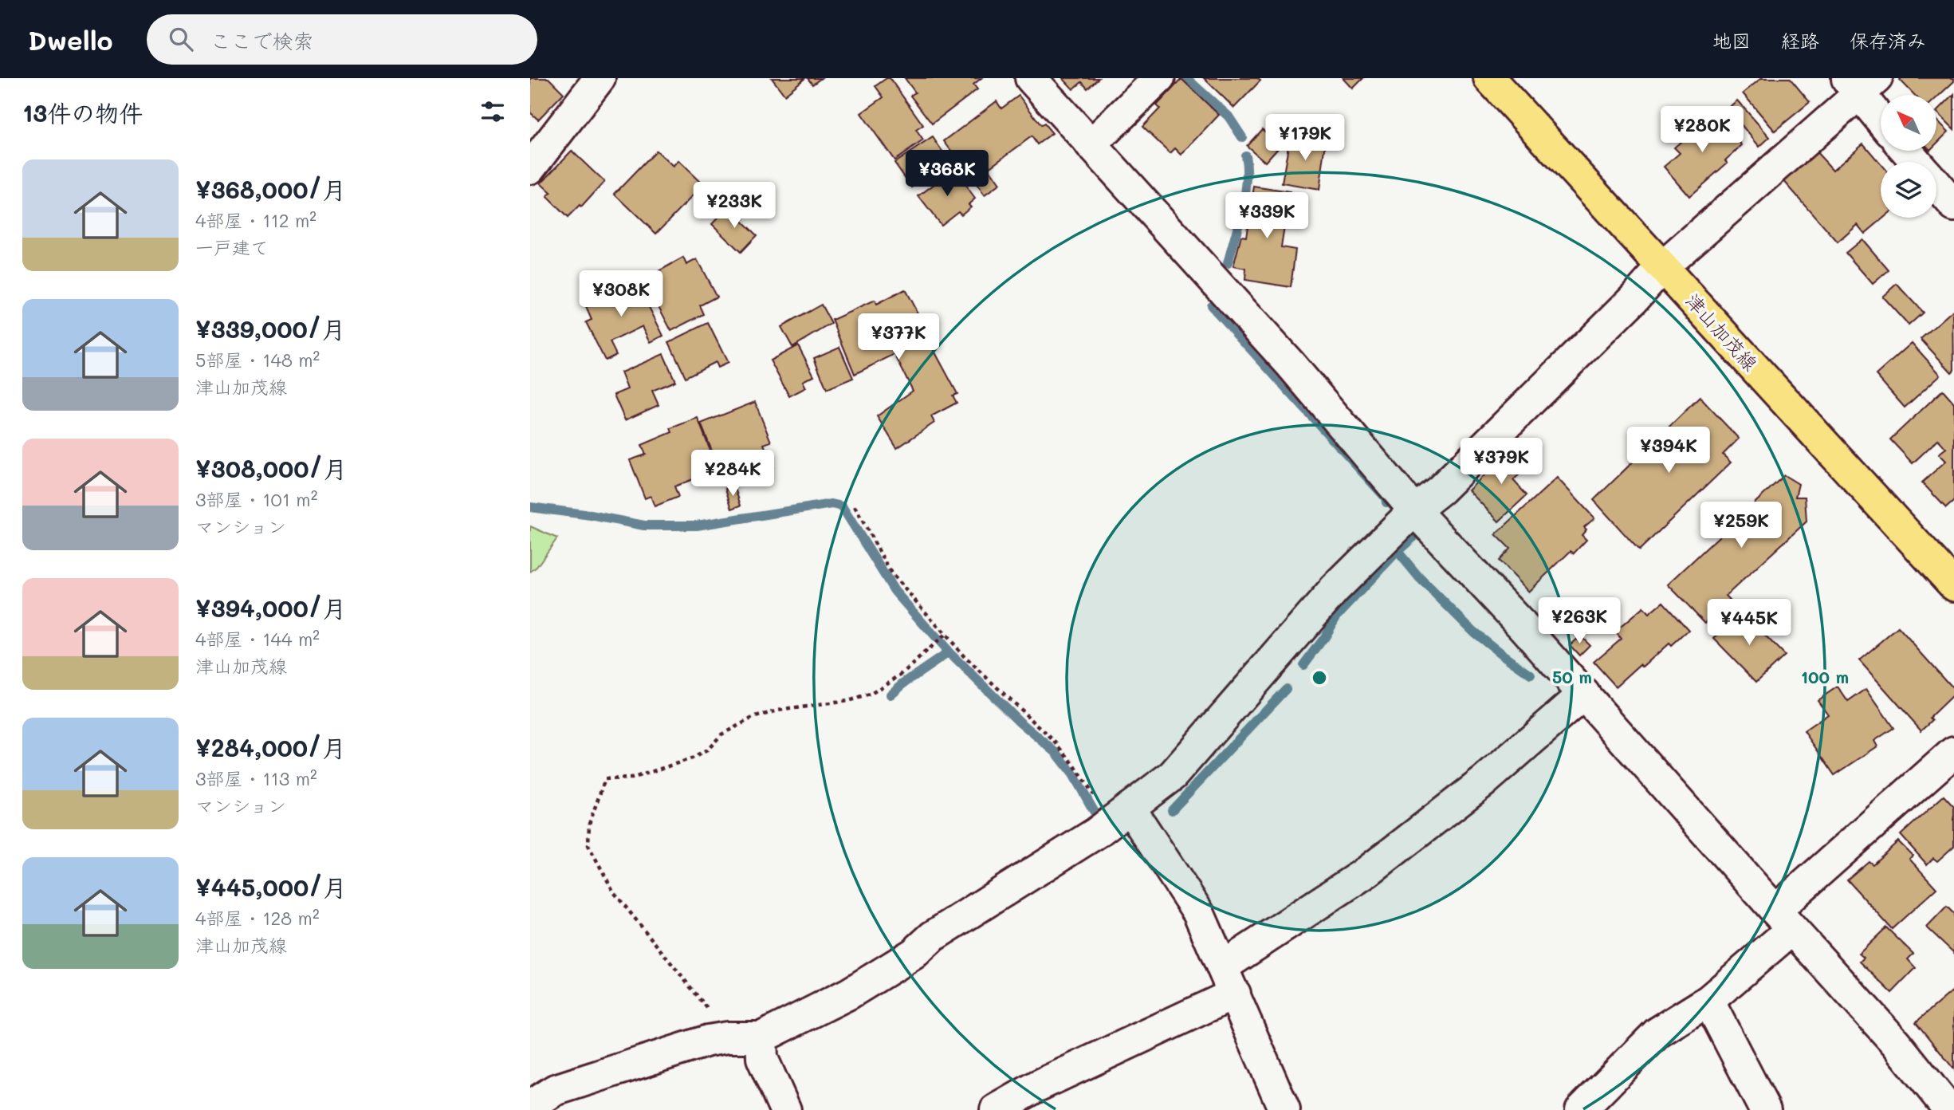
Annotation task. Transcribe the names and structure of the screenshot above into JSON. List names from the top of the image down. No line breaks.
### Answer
{"streets":{"main road":["津山加茂線"]},"north":"top left","page":{"header":"Dwello","search":"ここで検索","nav":["地図","経路","保存済み"],"heading":"13件の物件","price":["¥280K","¥179K","¥368K","¥233K","¥339K","¥308K","¥377K","¥394K","¥379K","¥284K","¥259K","¥263K","¥445K"],"list":[{"name":"¥368,000/月","note":"4部屋 · 112 m² · 一戸建て"},{"name":"¥339,000/月","note":"5部屋 · 148 m² · 津山加茂線"},{"name":"¥308,000/月","note":"3部屋 · 101 m² · マンション"},{"name":"¥394,000/月","note":"4部屋 · 144 m² · 津山加茂線"},{"name":"¥284,000/月","note":"3部屋 · 113 m² · マンション"},{"name":"¥445,000/月","note":"4部屋 · 128 m² · 津山加茂線"}]},"rings":["50 m","100 m"]}
